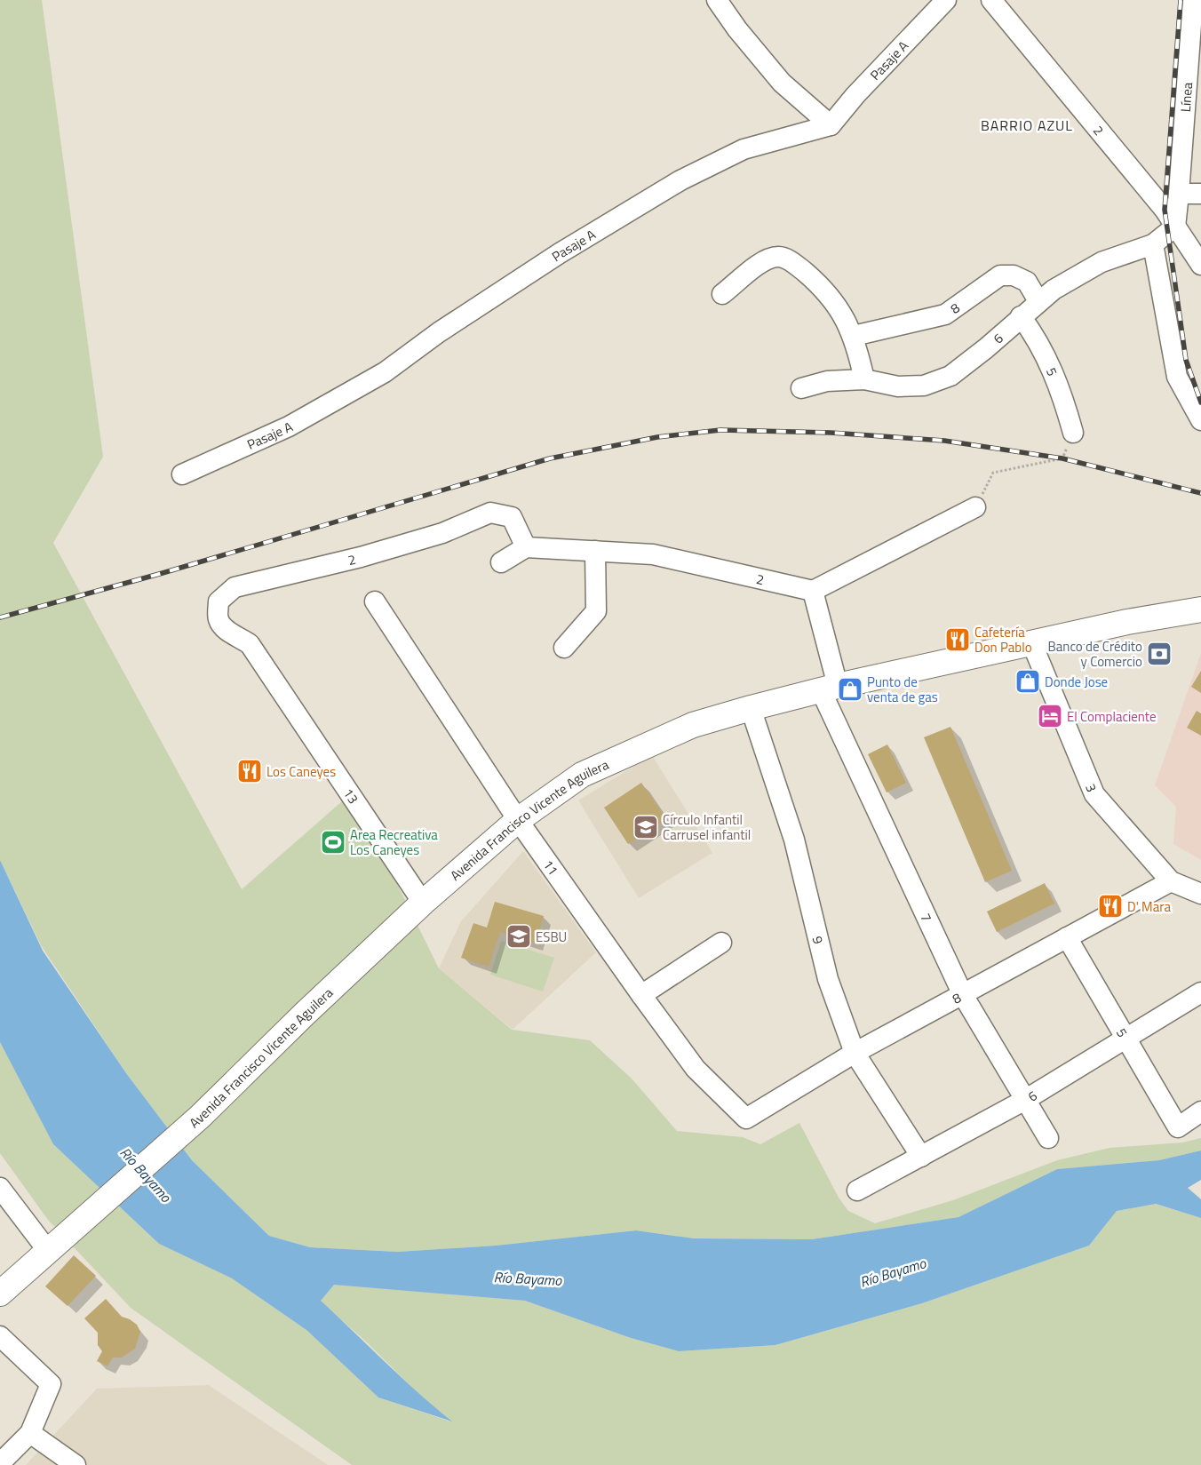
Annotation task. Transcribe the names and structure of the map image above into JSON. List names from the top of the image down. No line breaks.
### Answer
{"streets":{"main road":["Avenida Francisco Vicente Aguilera"],"street":["Pasaje A","Línea","2","8","6","5","3","13","11","7","9"]},"crossings":[["2","6"],["2","13"],["2","7"],["8","6"],["8","5"],["8","3"],["8","11"],["8","7"],["8","9"],["6","5"],["6","7"],["6","9"],["3","Avenida Francisco Vicente Aguilera"],["13","Avenida Francisco Vicente Aguilera"],["Avenida Francisco Vicente Aguilera","11"],["Avenida Francisco Vicente Aguilera","7"],["Avenida Francisco Vicente Aguilera","9"]],"districts":["BARRIO AZUL"],"water":["Río Bayamo"],"places":{"restaurant":["Cafetería Don Pablo","Los Caneyes","D' Mara"],"bank":["Banco de Crédito y Comercio"],"shop":["Donde Jose","Punto de venta de gas"],"hotel":["El Complaciente"],"school or university":["Círculo Infantil Carrusel infantil","ESBU"],"sports":["Area Recreativa Los Caneyes"]}}
